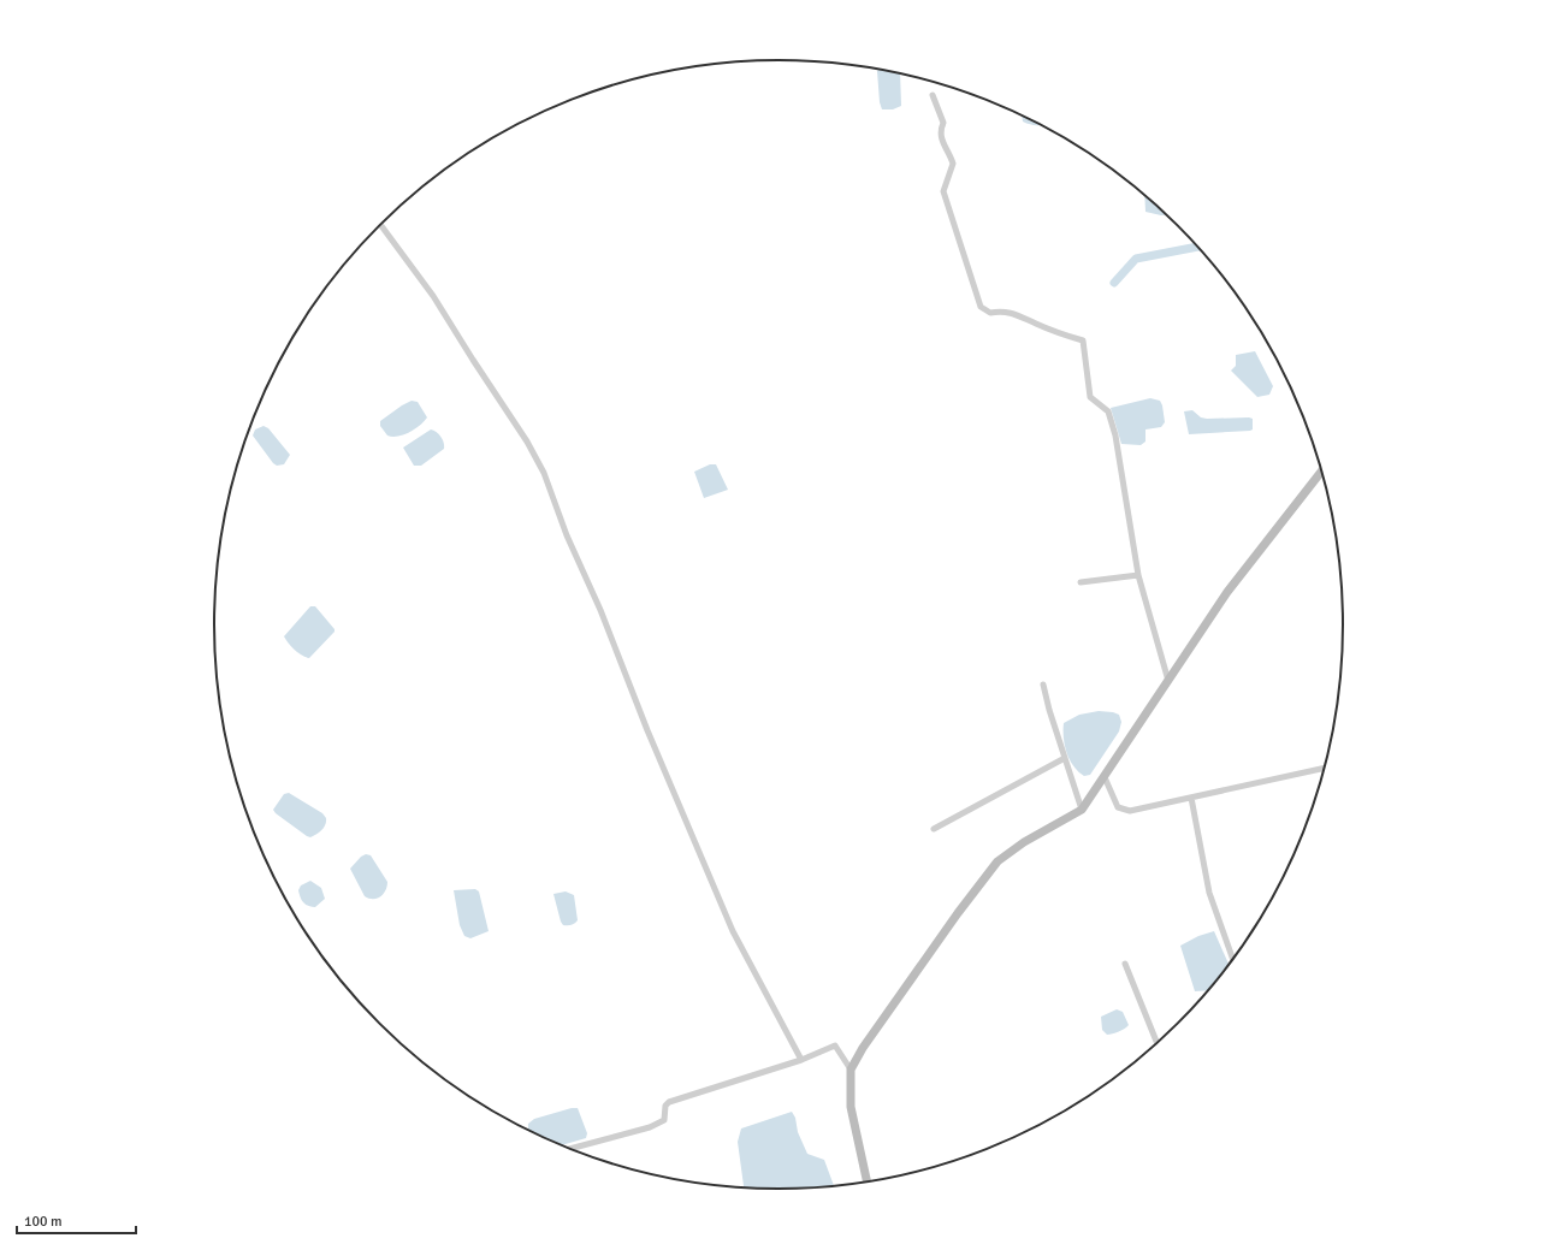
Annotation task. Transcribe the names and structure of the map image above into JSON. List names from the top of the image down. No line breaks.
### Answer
{"scale_bar":"100 m"}
